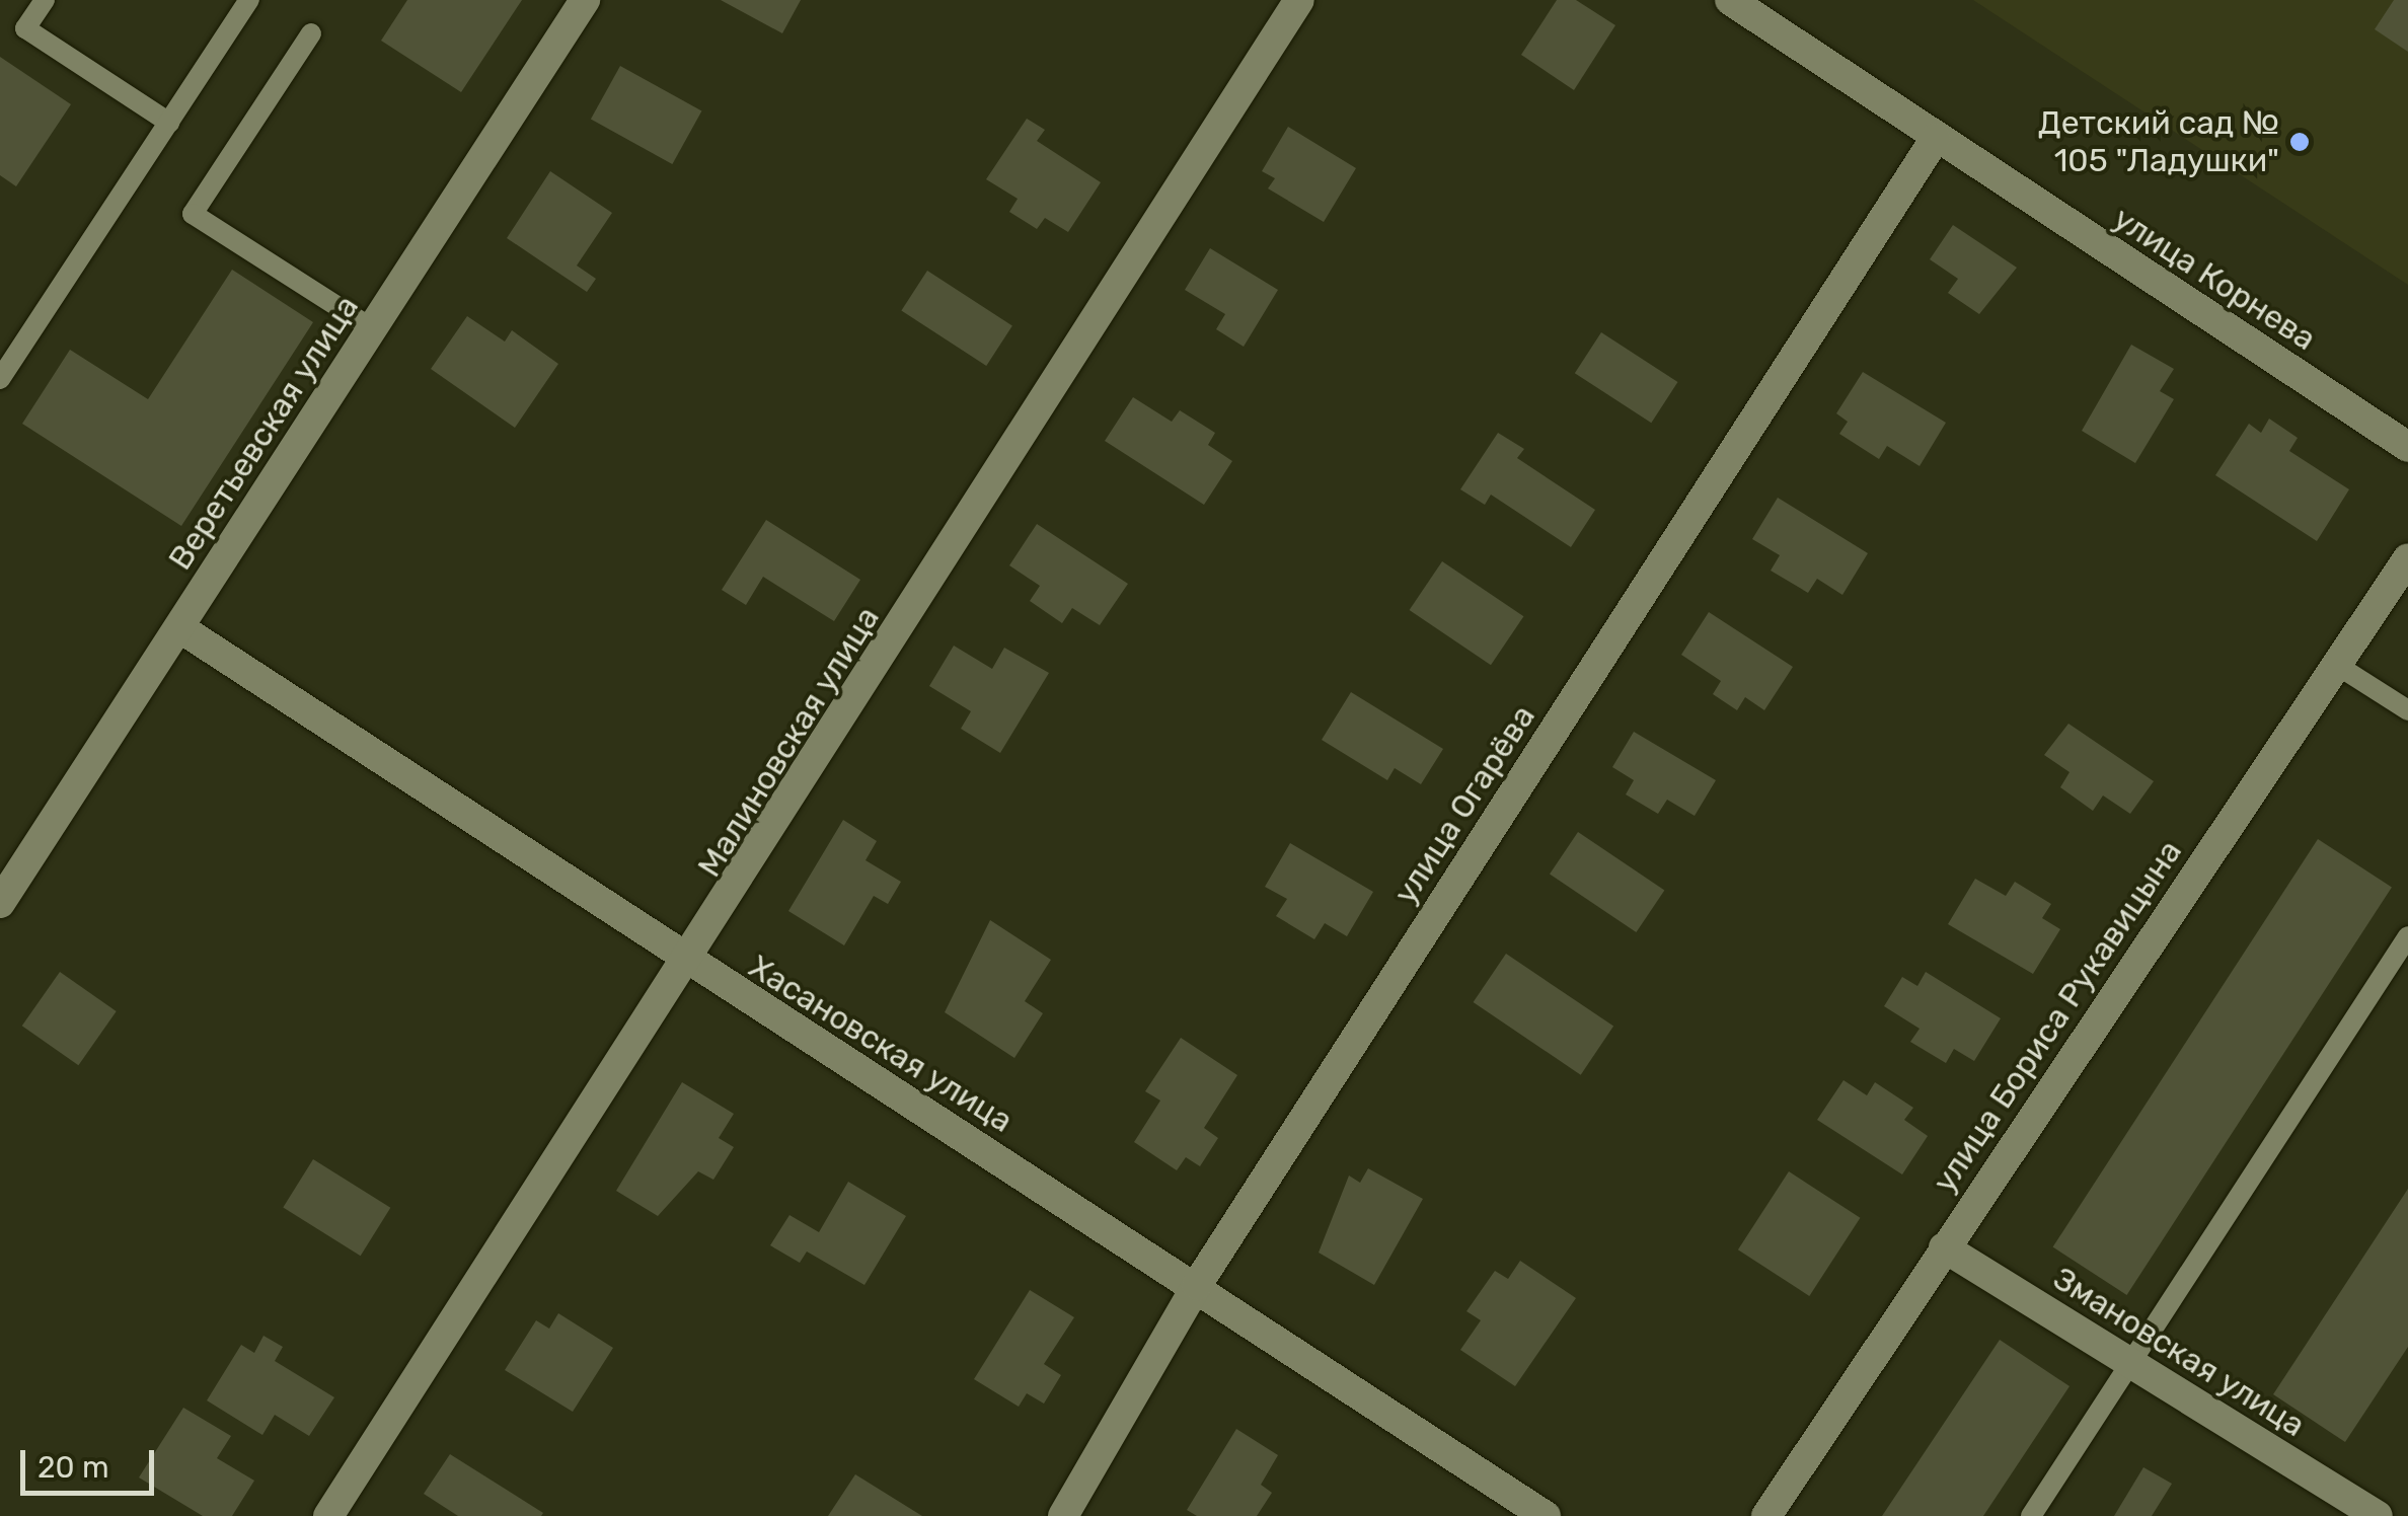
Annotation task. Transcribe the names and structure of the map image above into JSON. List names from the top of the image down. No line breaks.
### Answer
{"streets":{"street":["улица Корнева","Веретьевская улица","Малиновская улица","улица Огарёва","улица Бориса Рукавицына","Хасановская улица","Змановская улица"]},"crossings":[["улица Корнева","улица Огарёва"],["Веретьевская улица","Хасановская улица"],["Малиновская улица","Хасановская улица"],["улица Огарёва","Хасановская улица"],["улица Бориса Рукавицына","Змановская улица"]],"places":["Детский сад № 105 \"Ладушки\""],"scale_bar":"20 m"}
